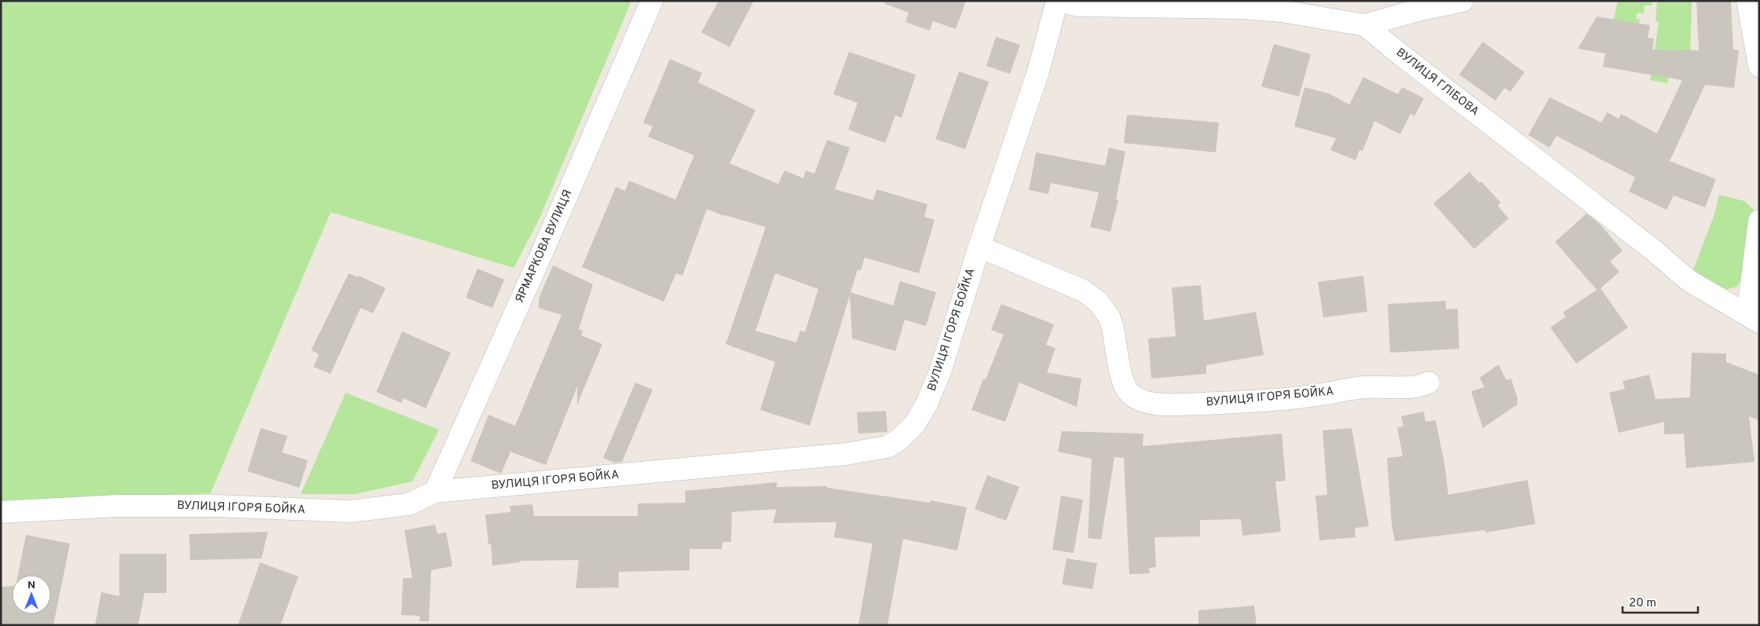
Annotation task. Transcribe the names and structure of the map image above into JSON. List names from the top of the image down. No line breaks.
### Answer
{"streets":{"street":["ВУЛИЦЯ ГЛІБОВА","ЯРМАРКОВА ВУЛИЦЯ","ВУЛИЦЯ ІГОРЯ БОЙКА"]},"crossings":[["ЯРМАРКОВА ВУЛИЦЯ","ВУЛИЦЯ ІГОРЯ БОЙКА"]],"scale_bar":"20 m","north":"top"}
